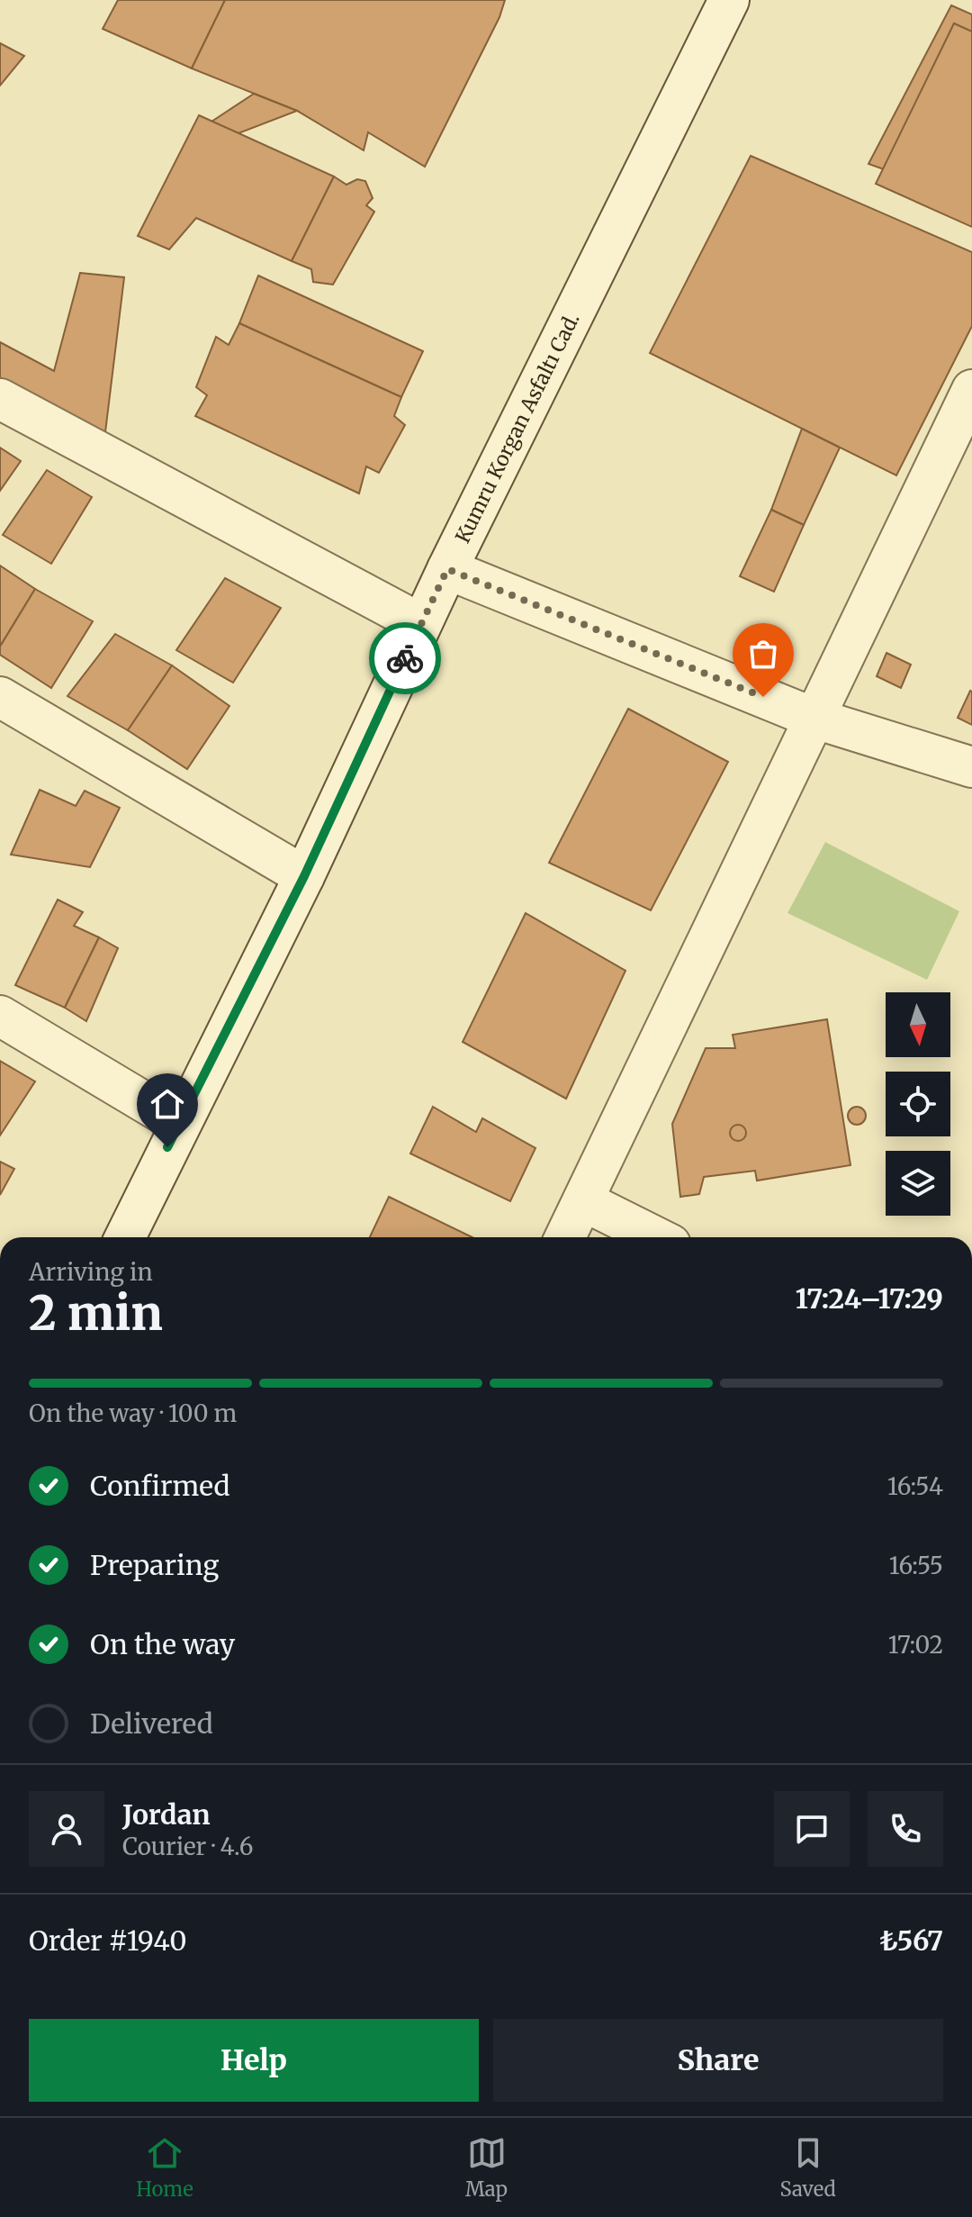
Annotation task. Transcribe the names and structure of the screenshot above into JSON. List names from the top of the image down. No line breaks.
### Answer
{"streets":{"street":["Kumru Korgan Asfaltı Cad."]},"north":"bottom","page":{"heading":["2 min","Arriving in","17:24–17:29"],"panel":["Jordan","Courier · 4.6","Order #1940","₺567"],"bar":"On the way · 100 m","list":[["Confirmed","16:54"],["Preparing","16:55"],["On the way","17:02"],"Delivered"],"buttons":["Help","Share"],"tabs":["Home","Map","Saved"]}}
